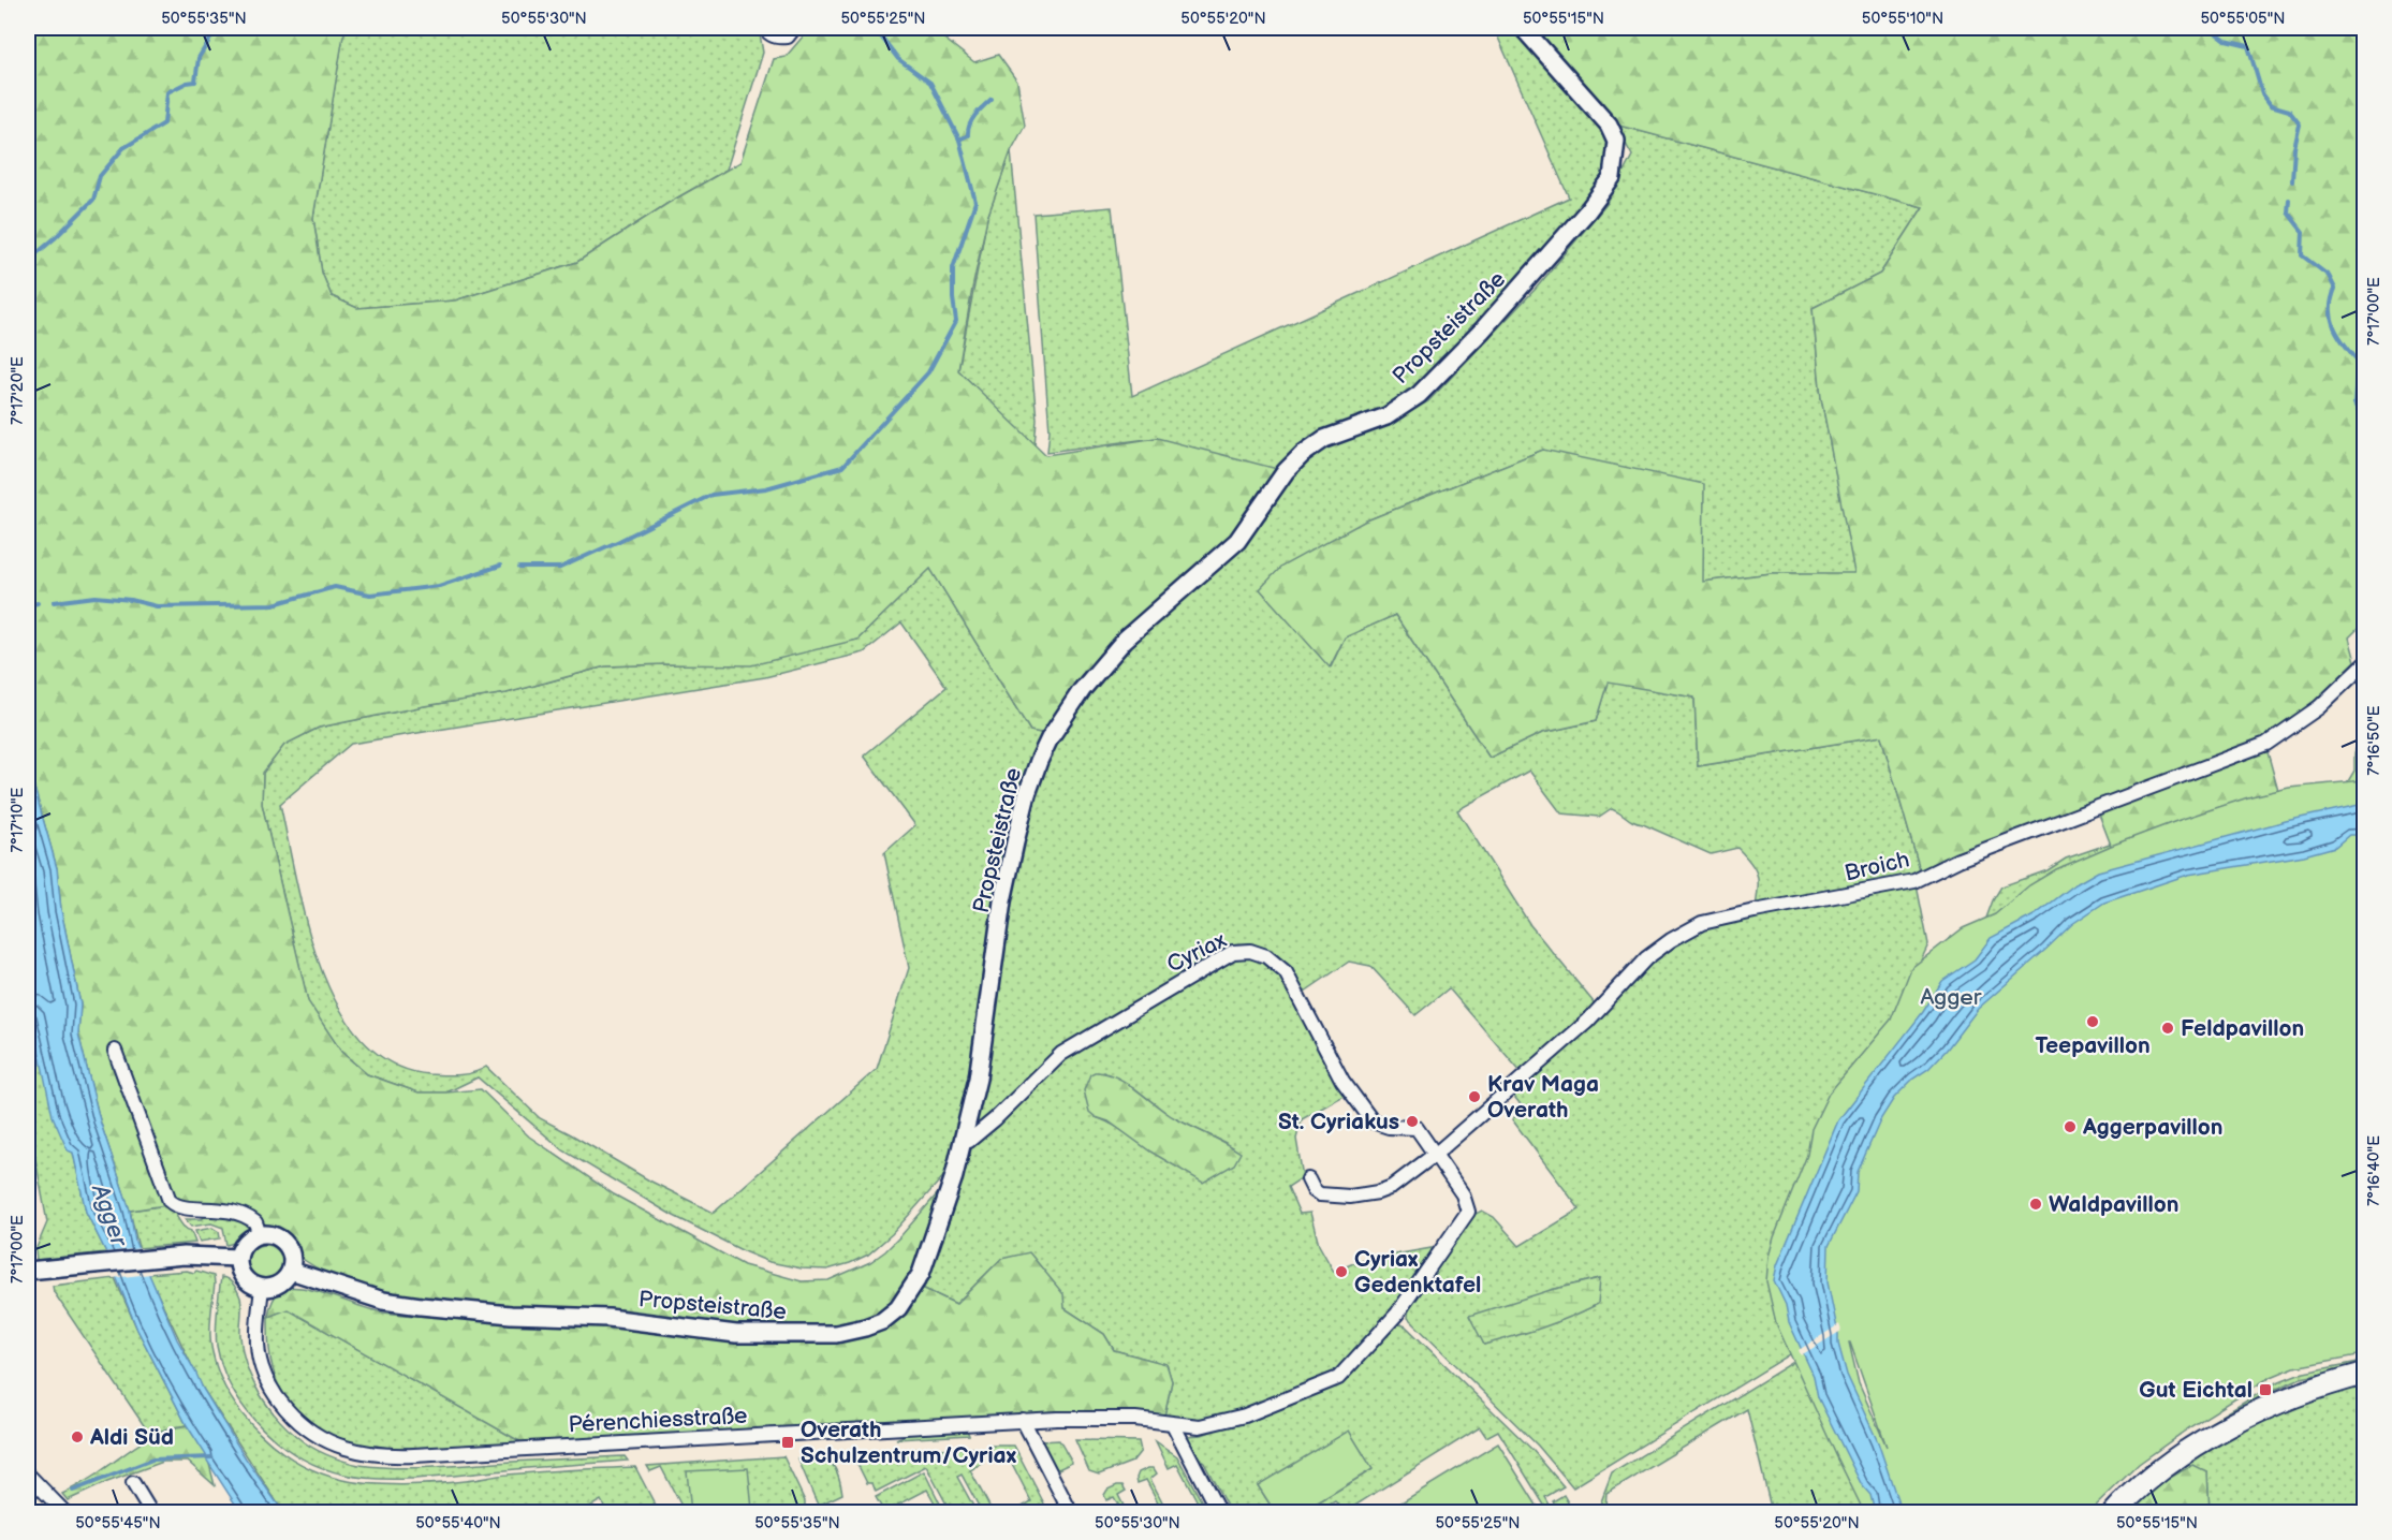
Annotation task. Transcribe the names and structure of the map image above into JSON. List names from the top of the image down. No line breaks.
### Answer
{"streets":{"street":["Propsteistraße","Broich","Cyriax","Pérenchiesstraße"]},"crossings":[["Propsteistraße","Cyriax"],["Propsteistraße","Pérenchiesstraße"],["Broich","Cyriax"],["Cyriax","Pérenchiesstraße"]],"water":["Agger"],"parks":["Agger"],"places":{"other":["Teepavillon","Feldpavillon","Krav Maga Overath","St. Cyriakus","Aggerpavillon","Waldpavillon","Cyriax Gedenktafel","Aldi Süd"],"transit":["Gut Eichtal","Overath Schulzentrum/Cyriax"]},"coordinates":["50°55'35\"N","50°55'30\"N","50°55'25\"N","50°55'20\"N","50°55'15\"N","50°55'10\"N","50°55'05\"N","7°17'00\"E","7°17'20\"E","7°16'50\"E","7°17'10\"E","7°16'40\"E","50°55'45\"N","50°55'40\"N"]}
